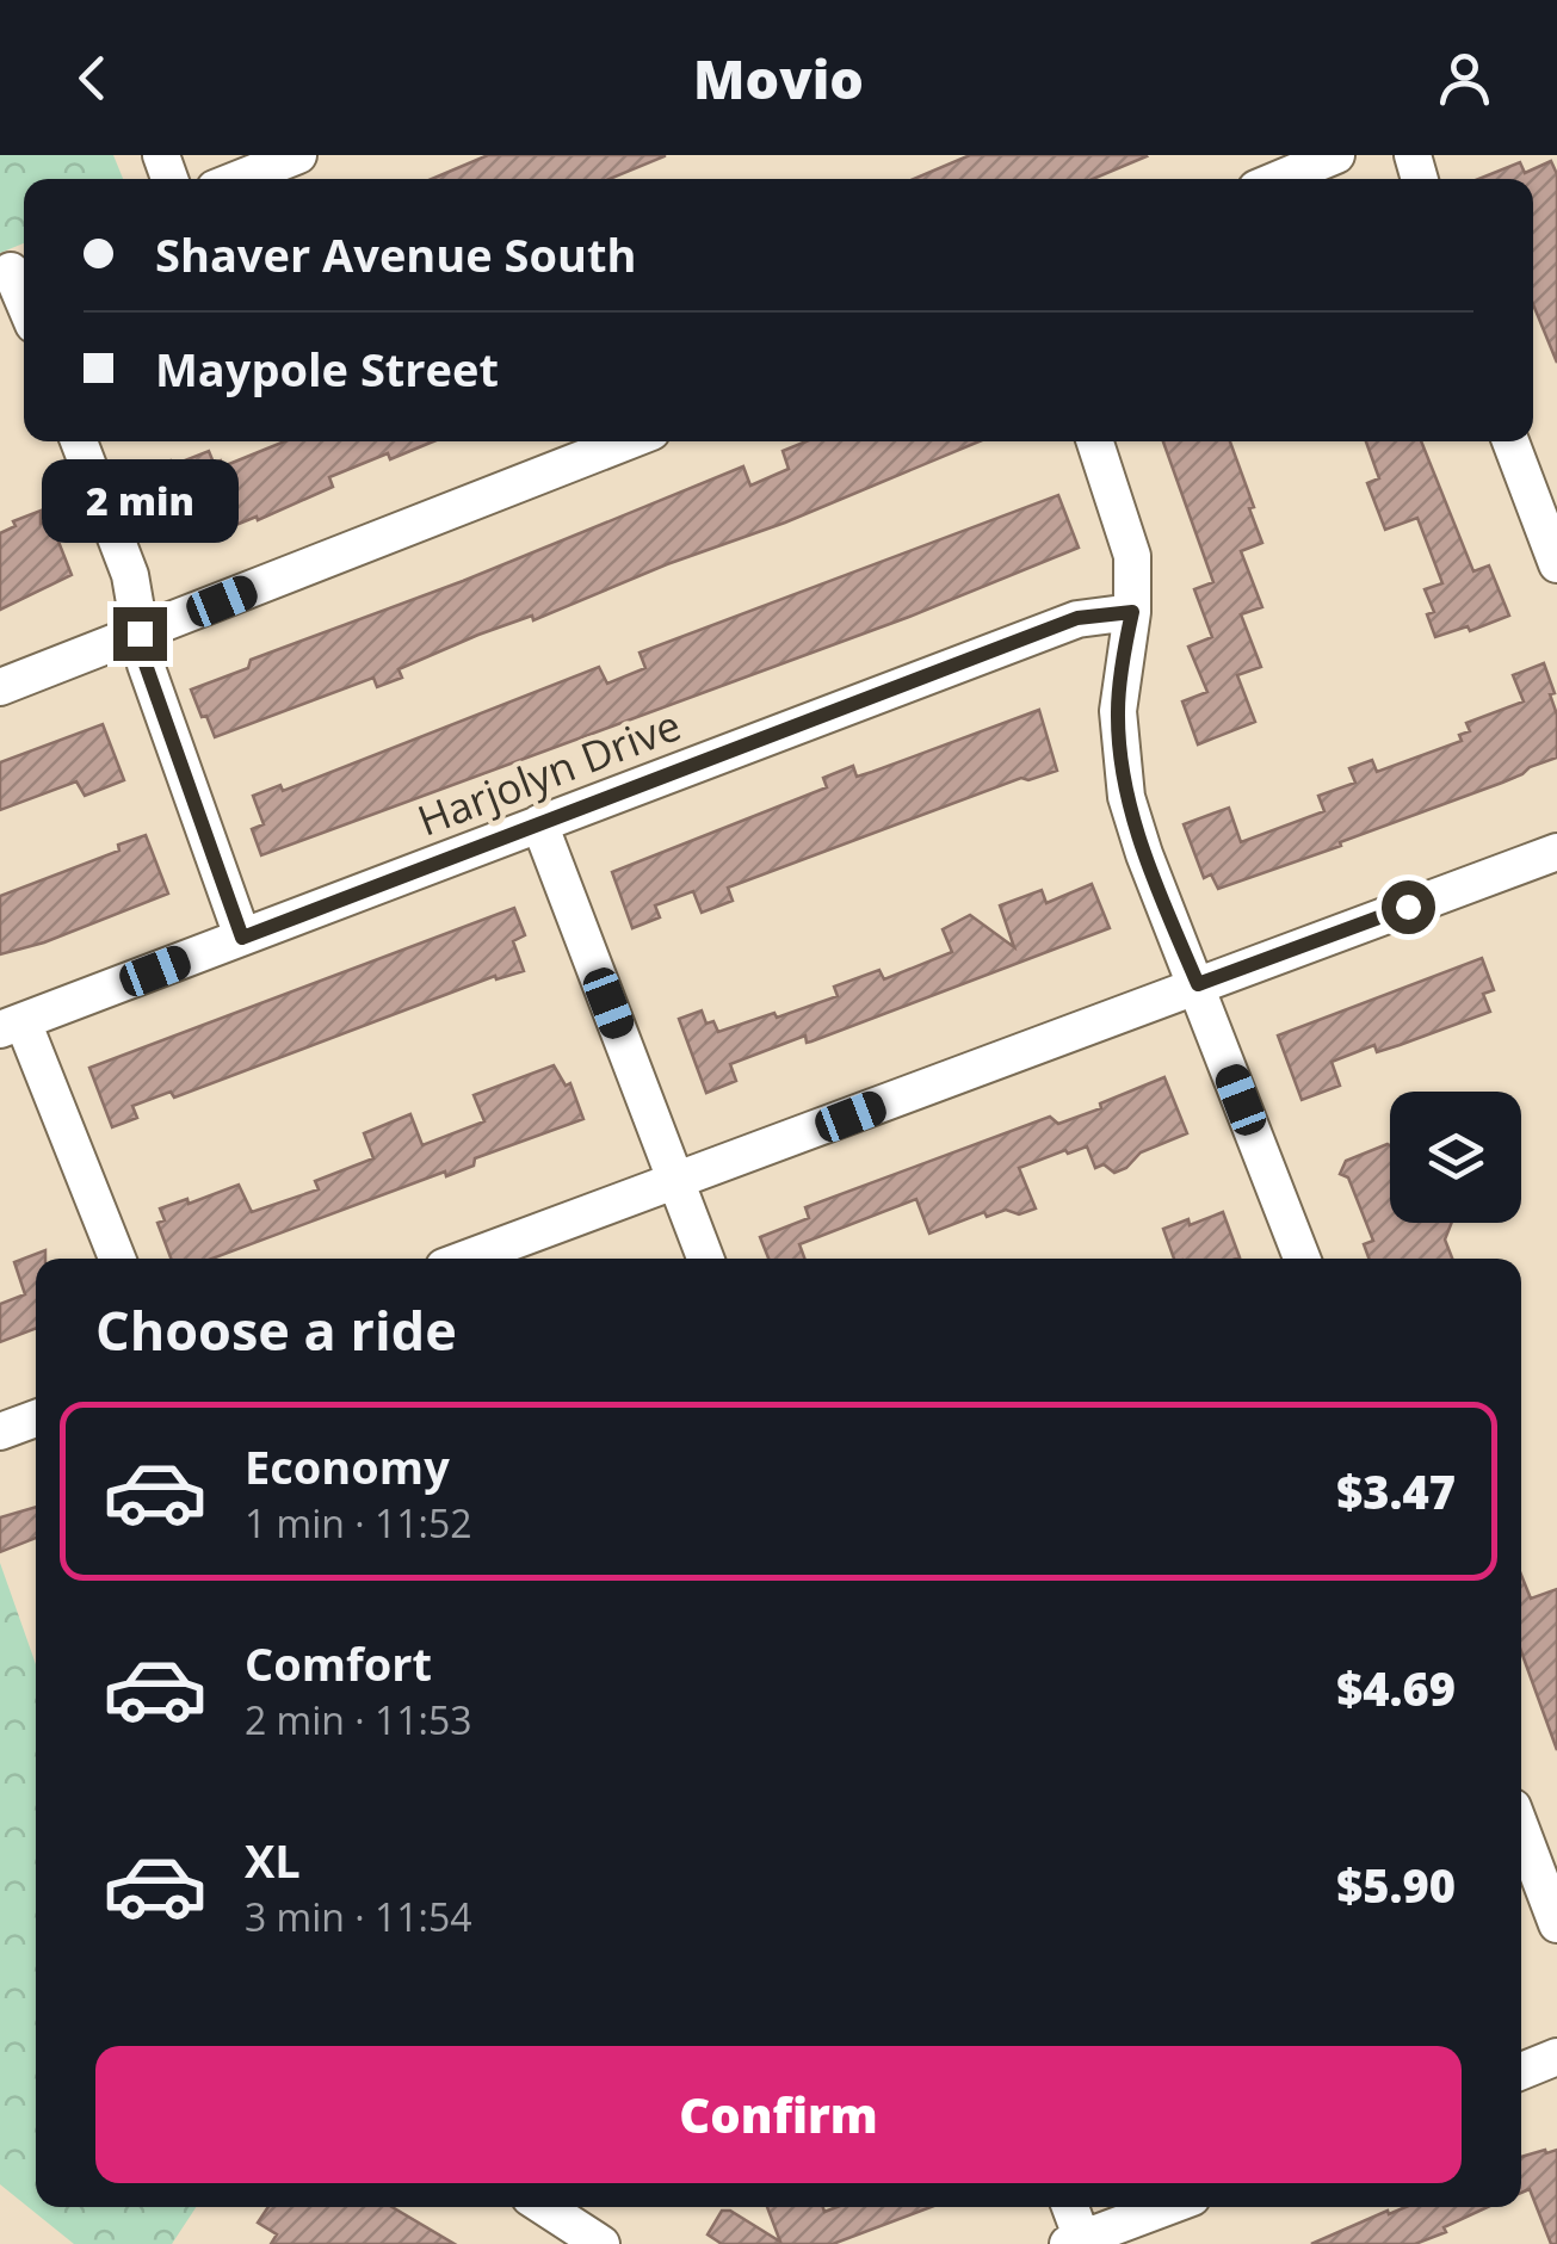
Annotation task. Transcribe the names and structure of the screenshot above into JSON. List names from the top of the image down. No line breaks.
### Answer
{"streets":{"street":["Harjolyn Drive"]},"page":{"header":"Movio","banner":["Shaver Avenue South","Maypole Street"],"bubble":"2 min","heading":"Choose a ride","list":[{"name":"Economy","note":"1 min · 11:52","value":"$3.47"},{"name":"Comfort","note":"2 min · 11:53","value":"$4.69"},{"name":"XL","note":"3 min · 11:54","value":"$5.90"}],"buttons":"Confirm"}}
